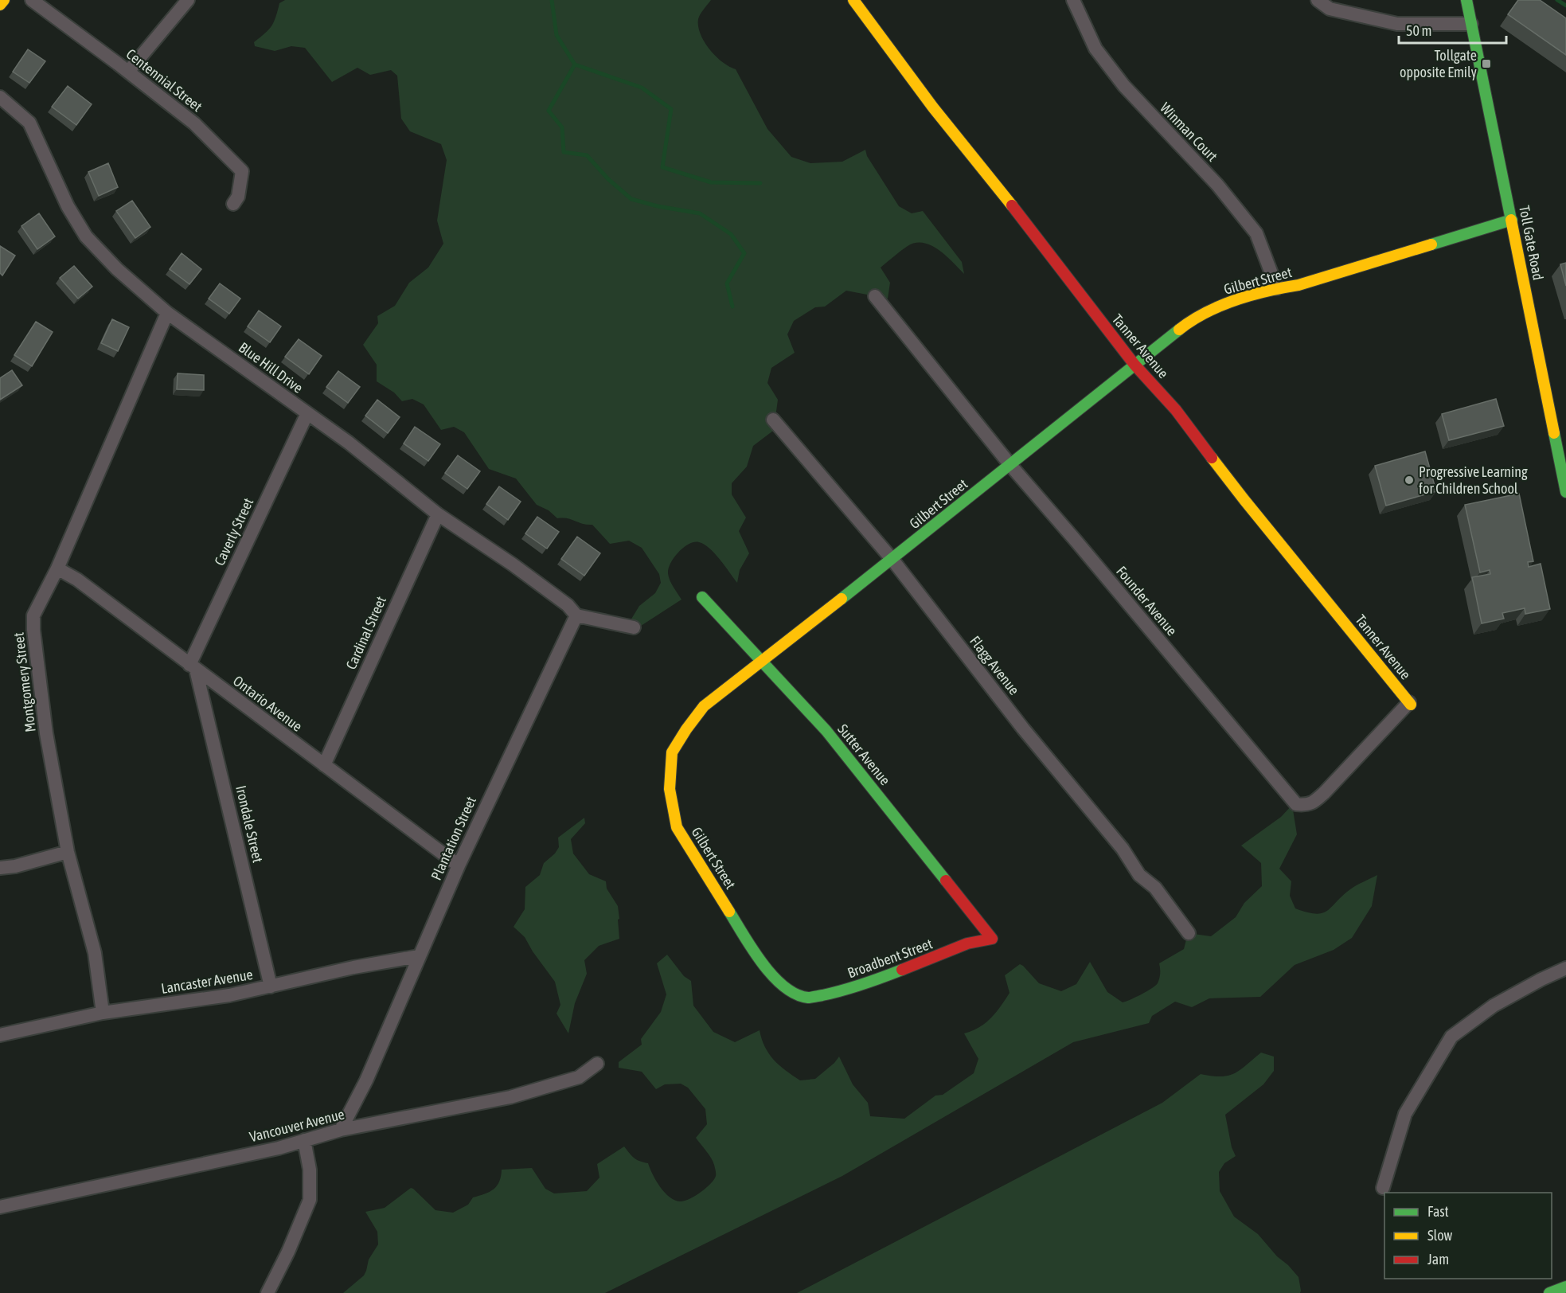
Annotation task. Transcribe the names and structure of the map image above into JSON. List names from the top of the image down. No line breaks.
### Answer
{"streets":{"main road":["Toll Gate Road","Gilbert Street","Tanner Avenue","Sutter Avenue","Broadbent Street"],"street":["Centennial Street","Winman Court","Blue Hill Drive","Caverly Street","Founder Avenue","Cardinal Street","Flagg Avenue","Montgomery Street","Ontario Avenue","Irondale Street","Plantation Street","Lancaster Avenue","Vancouver Avenue"]},"crossings":[["Winman Court","Gilbert Street"],["Toll Gate Road","Gilbert Street"],["Gilbert Street","Tanner Avenue"],["Gilbert Street","Founder Avenue"],["Gilbert Street","Flagg Avenue"],["Gilbert Street","Sutter Avenue"],["Gilbert Street","Broadbent Street"],["Tanner Avenue","Founder Avenue"],["Blue Hill Drive","Caverly Street"],["Blue Hill Drive","Cardinal Street"],["Blue Hill Drive","Montgomery Street"],["Blue Hill Drive","Plantation Street"],["Caverly Street","Ontario Avenue"],["Caverly Street","Irondale Street"],["Cardinal Street","Ontario Avenue"],["Montgomery Street","Ontario Avenue"],["Montgomery Street","Lancaster Avenue"],["Ontario Avenue","Irondale Street"],["Ontario Avenue","Plantation Street"],["Sutter Avenue","Broadbent Street"],["Irondale Street","Lancaster Avenue"],["Plantation Street","Lancaster Avenue"],["Plantation Street","Vancouver Avenue"]],"places":{"transit":["Tollgate opposite Emily"],"other":["Progressive Learning for Children School"]},"legend":["Fast","Slow","Jam"],"scale_bar":"50 m"}
